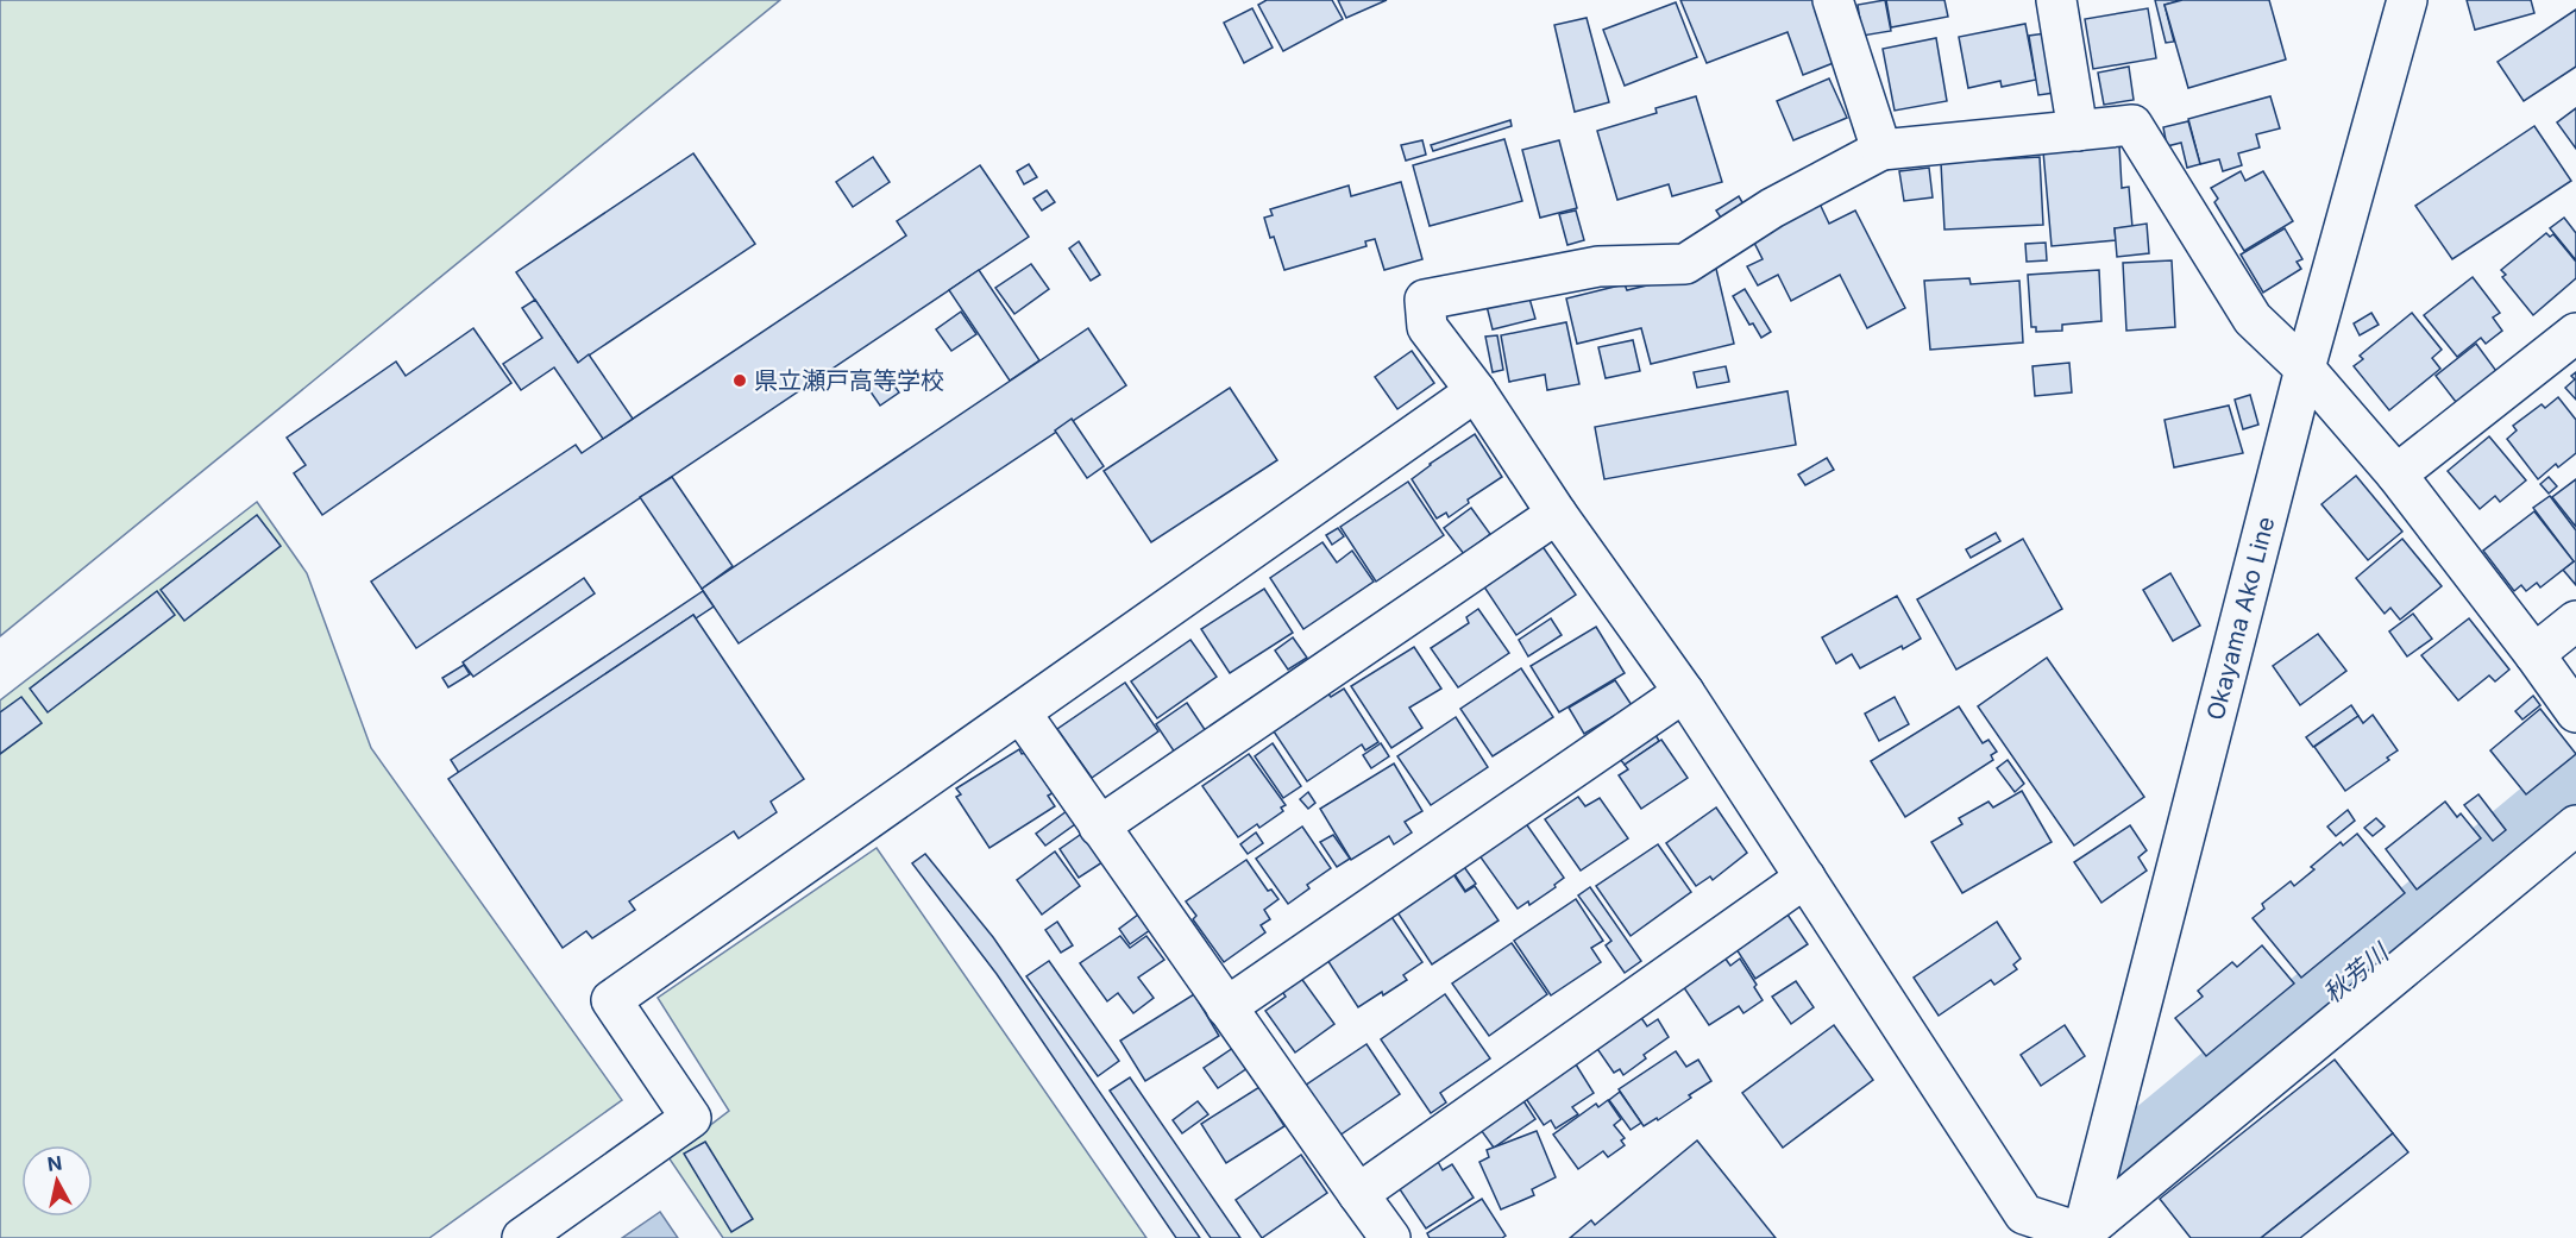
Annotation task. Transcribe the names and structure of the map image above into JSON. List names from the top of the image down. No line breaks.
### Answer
{"streets":{"street":["Okayama Ako Line"]},"water":["秋芳川"],"places":["県立瀬戸高等学校"],"north":"top"}
